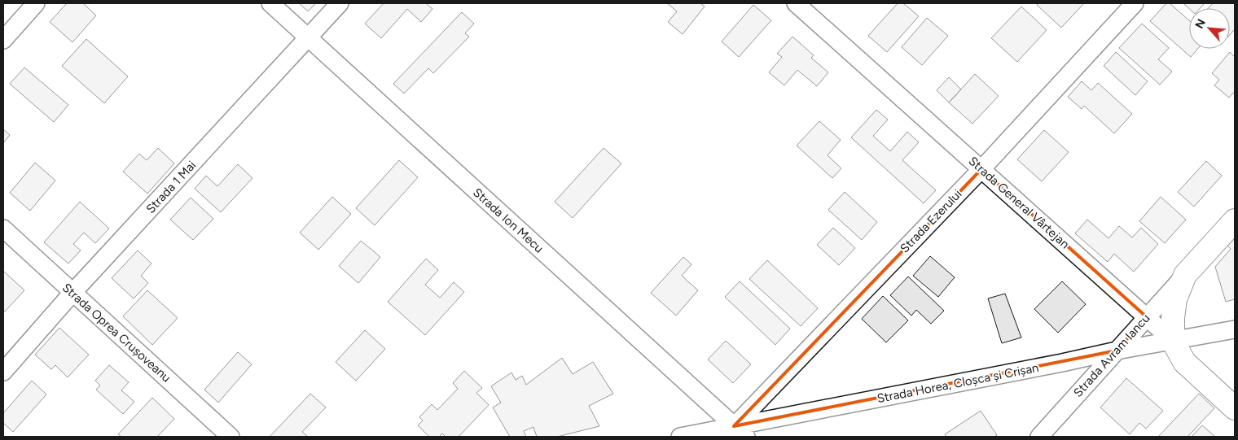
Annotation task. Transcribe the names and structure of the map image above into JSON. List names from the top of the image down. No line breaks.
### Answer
{"streets":{"street":["Strada 1 Mai","Strada General Vârtejan","Strada Ion Mecu","Strada Ezerului","Strada Oprea Crușoveanu","Strada Avram Iancu","Strada Horea, Cloșca și Crișan"]},"crossings":[["Strada 1 Mai","Strada Ion Mecu"],["Strada 1 Mai","Strada Oprea Crușoveanu"],["Strada General Vârtejan","Strada Ezerului"],["Strada General Vârtejan","Strada Avram Iancu"],["Strada General Vârtejan","Strada Horea, Cloșca și Crișan"],["Strada Ion Mecu","Strada Ezerului"],["Strada Ion Mecu","Strada Horea, Cloșca și Crișan"],["Strada Ezerului","Strada Horea, Cloșca și Crișan"],["Strada Avram Iancu","Strada Horea, Cloșca și Crișan"]],"north":"top left"}
